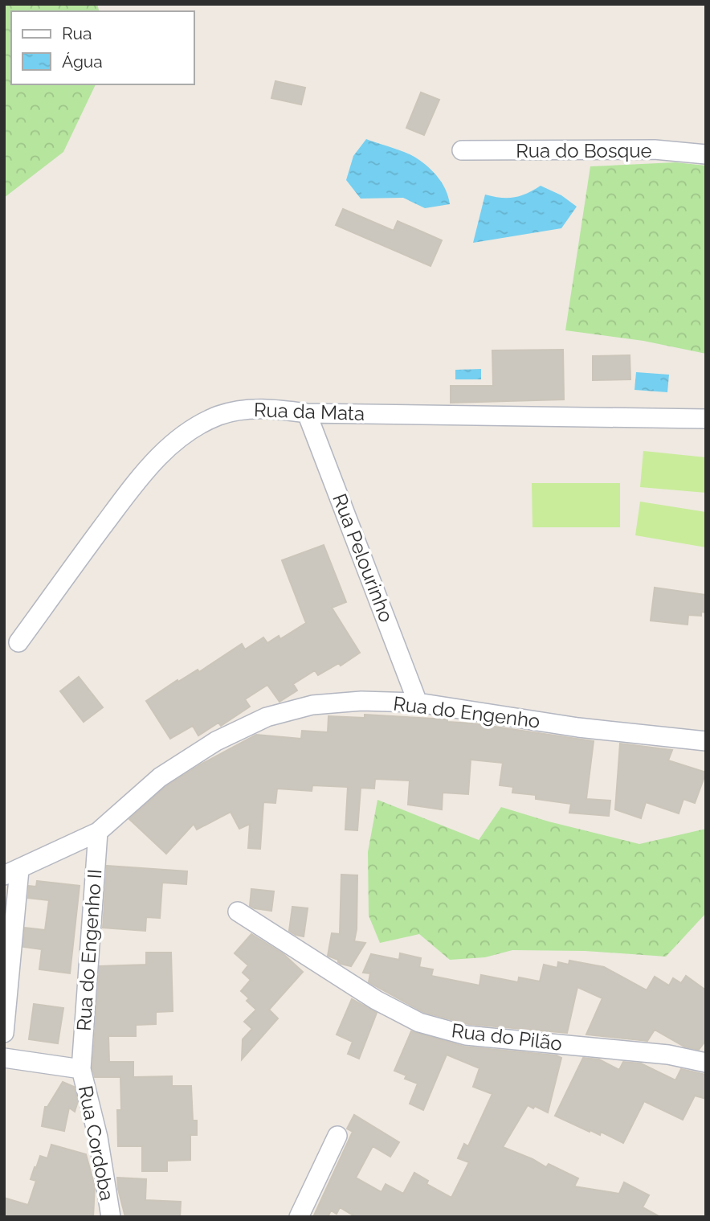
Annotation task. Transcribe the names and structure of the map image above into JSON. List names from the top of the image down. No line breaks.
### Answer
{"streets":{"street":["Rua do Bosque","Rua da Mata","Rua Pelourinho","Rua do Engenho","Rua do Engenho II","Rua do Pilão","Rua Cordoba"]},"crossings":[["Rua da Mata","Rua Pelourinho"],["Rua Pelourinho","Rua do Engenho"],["Rua do Engenho","Rua do Engenho II"],["Rua do Engenho II","Rua Cordoba"]],"legend":["Rua","Água"]}
